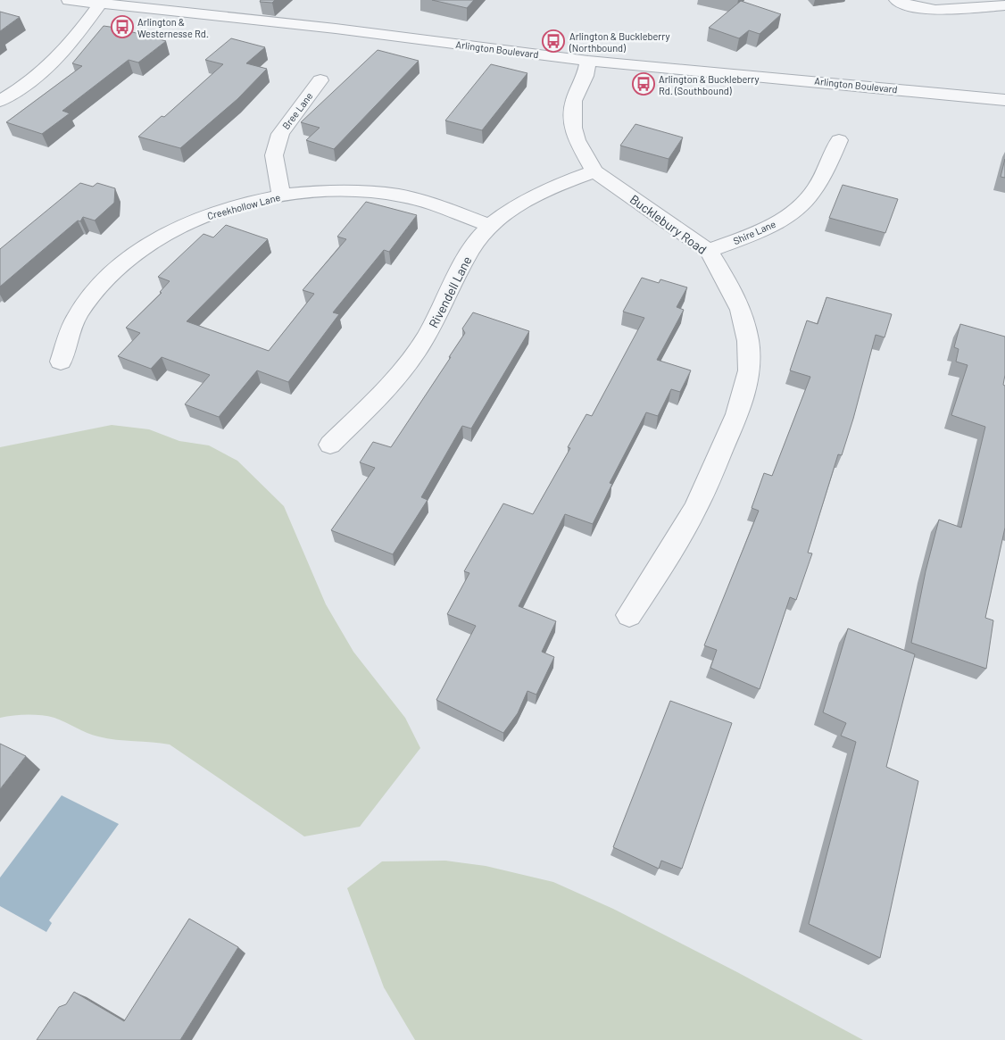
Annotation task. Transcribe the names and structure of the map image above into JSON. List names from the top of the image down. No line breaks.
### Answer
{"streets":{"street":["Arlington Boulevard","Bree Lane","Creekhollow Lane","Bucklebury Road","Shire Lane","Rivendell Lane"]},"crossings":[["Arlington Boulevard","Bucklebury Road"],["Bree Lane","Creekhollow Lane"],["Creekhollow Lane","Rivendell Lane"],["Bucklebury Road","Shire Lane"],["Bucklebury Road","Rivendell Lane"]],"places":{"bus stop":["Arlington & Westernesse Rd.","Arlington & Buckleberry (Northbound)","Arlington & Buckleberry Rd. (Southbound)"]}}
